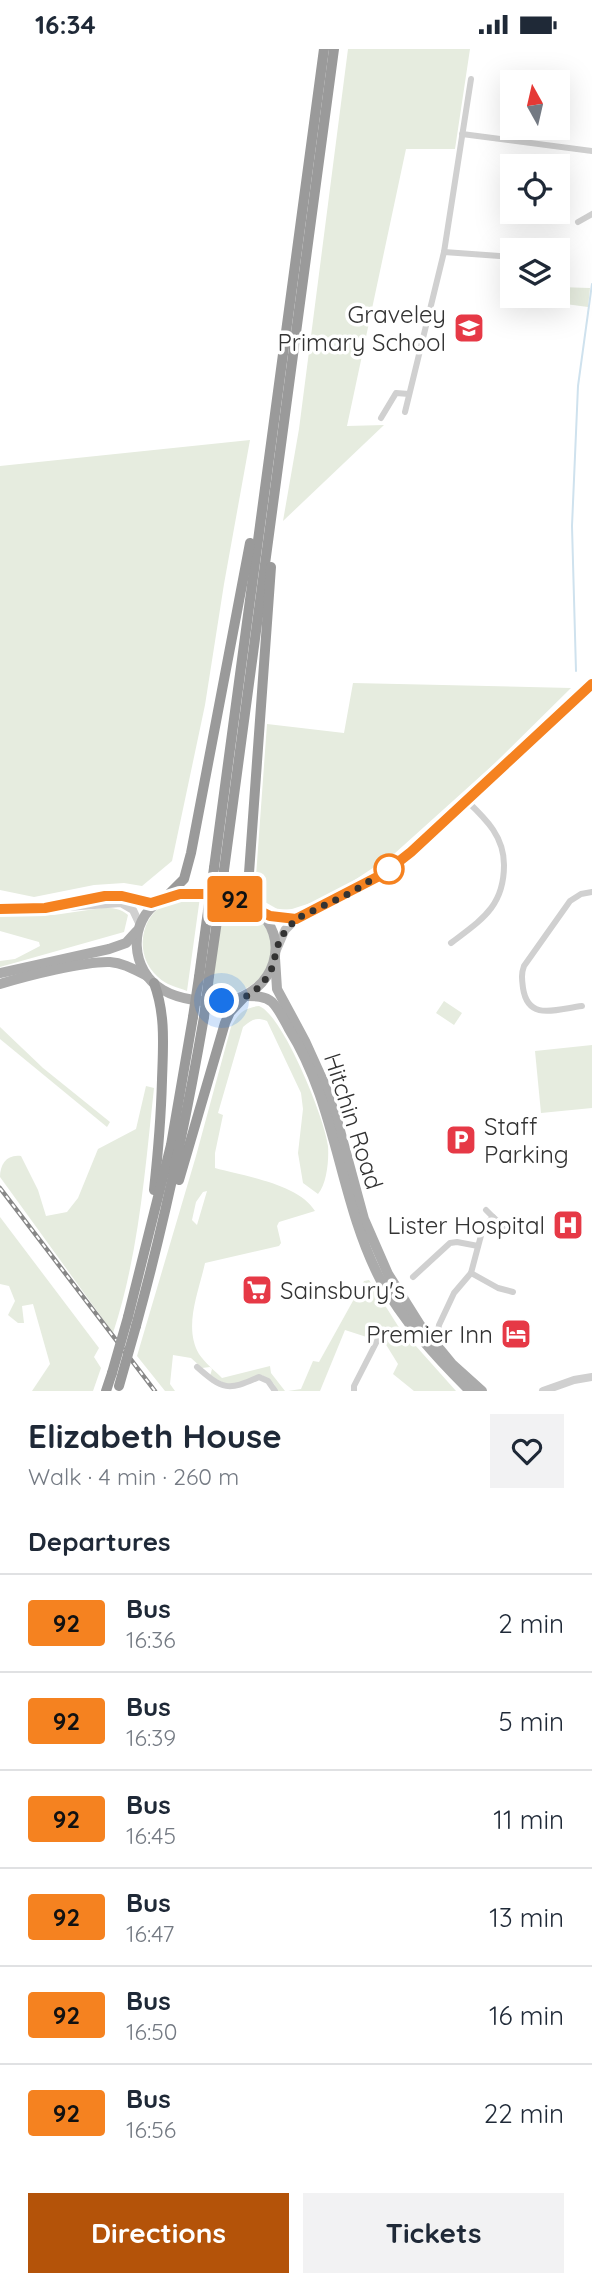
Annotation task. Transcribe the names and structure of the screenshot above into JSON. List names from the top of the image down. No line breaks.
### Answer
{"streets":{"main road":["Hitchin Road"]},"places":{"school or university":["Graveley Primary School"],"parking":["Staff Parking"],"hospital":["Lister Hospital"],"supermarket":["Sainsbury's"],"hotel":["Premier Inn"]},"lines":["bus line 92"],"north":"top","page":{"status":"16:34","on_map":"92","heading":[["Elizabeth House","Walk · 4 min · 260 m"],"Departures"],"list":[{"mark":"92","name":"Bus","note":"16:36","value":"2 min"},{"mark":"92","name":"Bus","note":"16:39","value":"5 min"},{"mark":"92","name":"Bus","note":"16:45","value":"11 min"},{"mark":"92","name":"Bus","note":"16:47","value":"13 min"},{"mark":"92","name":"Bus","note":"16:50","value":"16 min"},{"mark":"92","name":"Bus","note":"16:56","value":"22 min"}],"buttons":["Directions","Tickets"]}}
